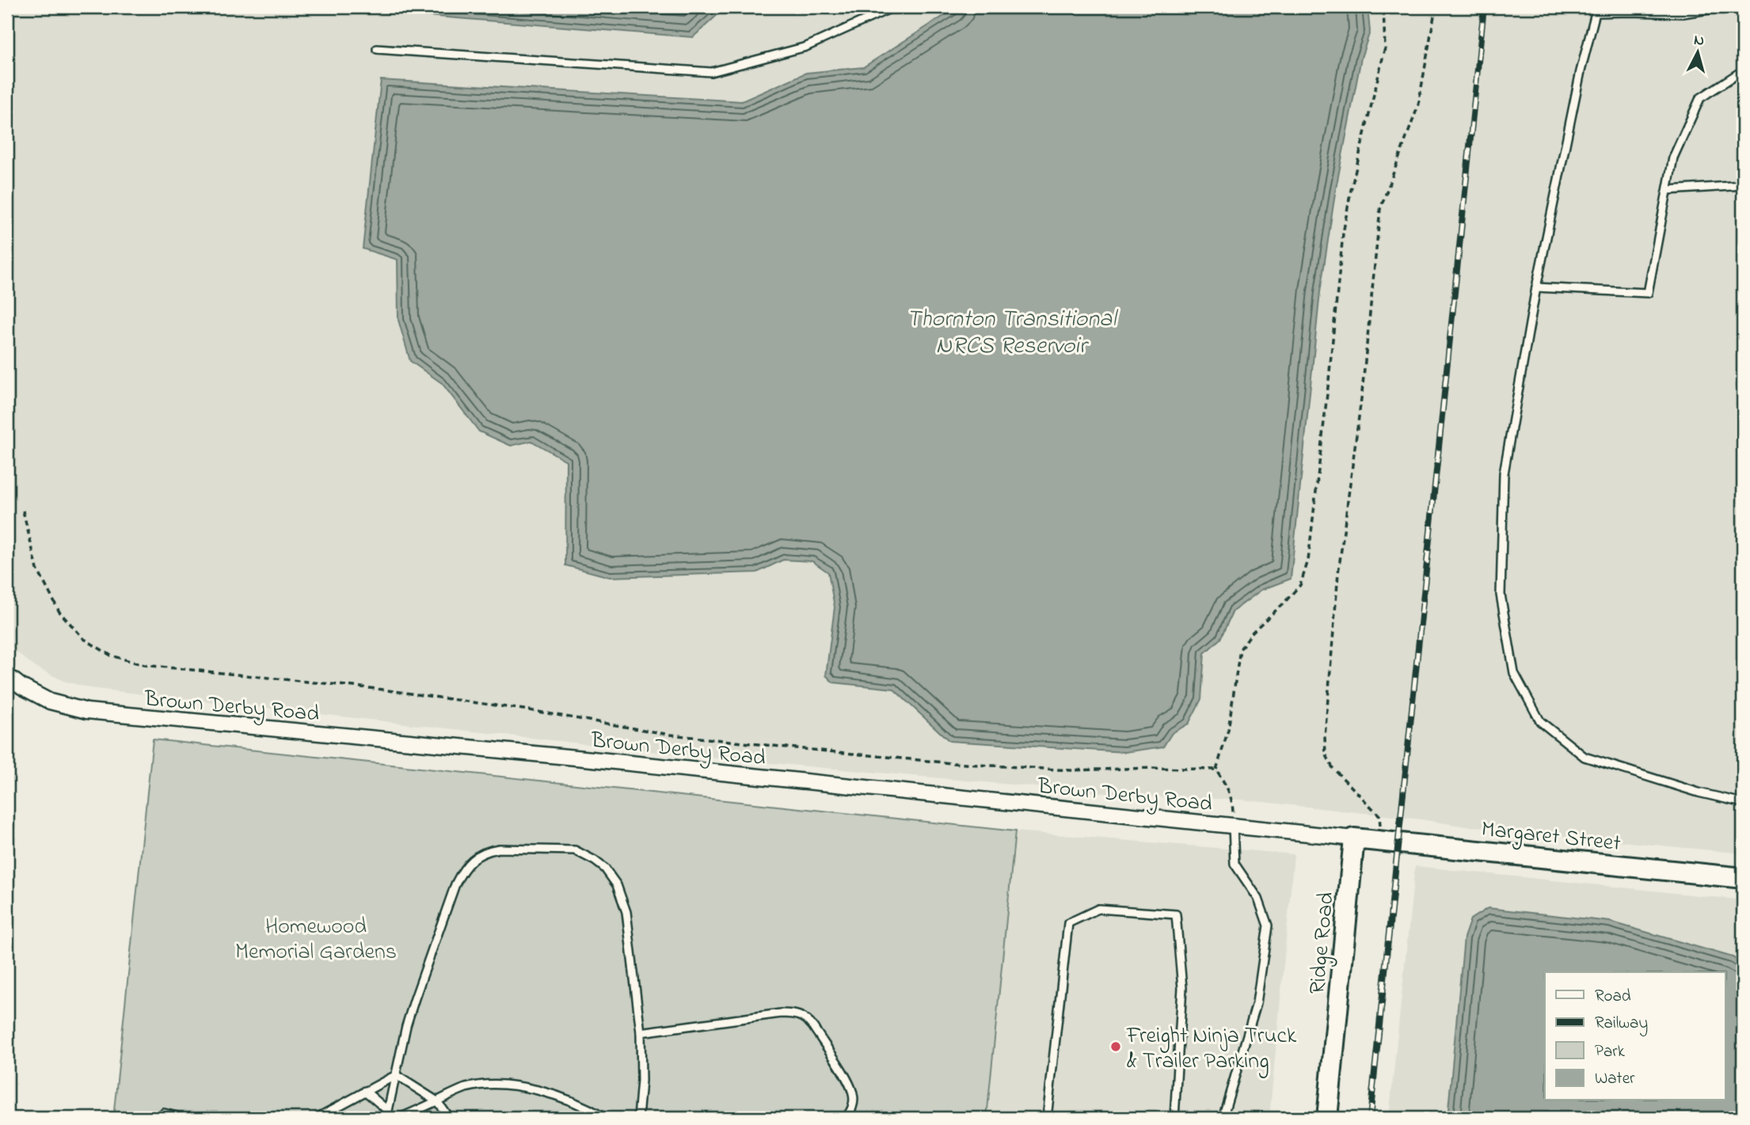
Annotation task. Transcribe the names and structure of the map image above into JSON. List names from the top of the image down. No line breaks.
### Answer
{"streets":{"street":["Brown Derby Road","Margaret Street","Ridge Road"]},"crossings":[["Brown Derby Road","Margaret Street"],["Brown Derby Road","Ridge Road"],["Margaret Street","Ridge Road"]],"water":["Thornton Transitional NRCS Reservoir"],"parks":["Homewood Memorial Gardens"],"places":["Freight Ninja Truck & Trailer Parking"],"legend":["Road","Railway","Park","Water"],"north":"top"}
